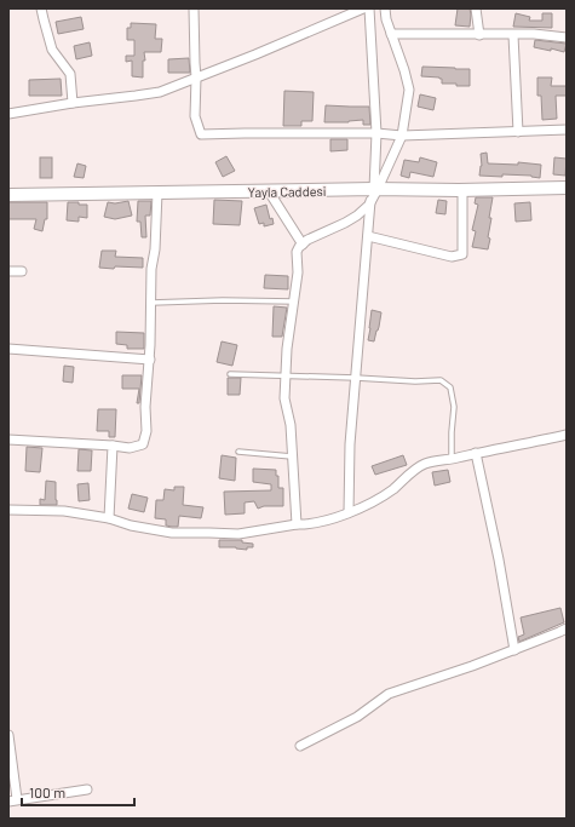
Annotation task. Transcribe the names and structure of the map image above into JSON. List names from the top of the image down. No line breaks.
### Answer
{"streets":{"street":["Yayla Caddesi"]},"scale_bar":"100 m"}
